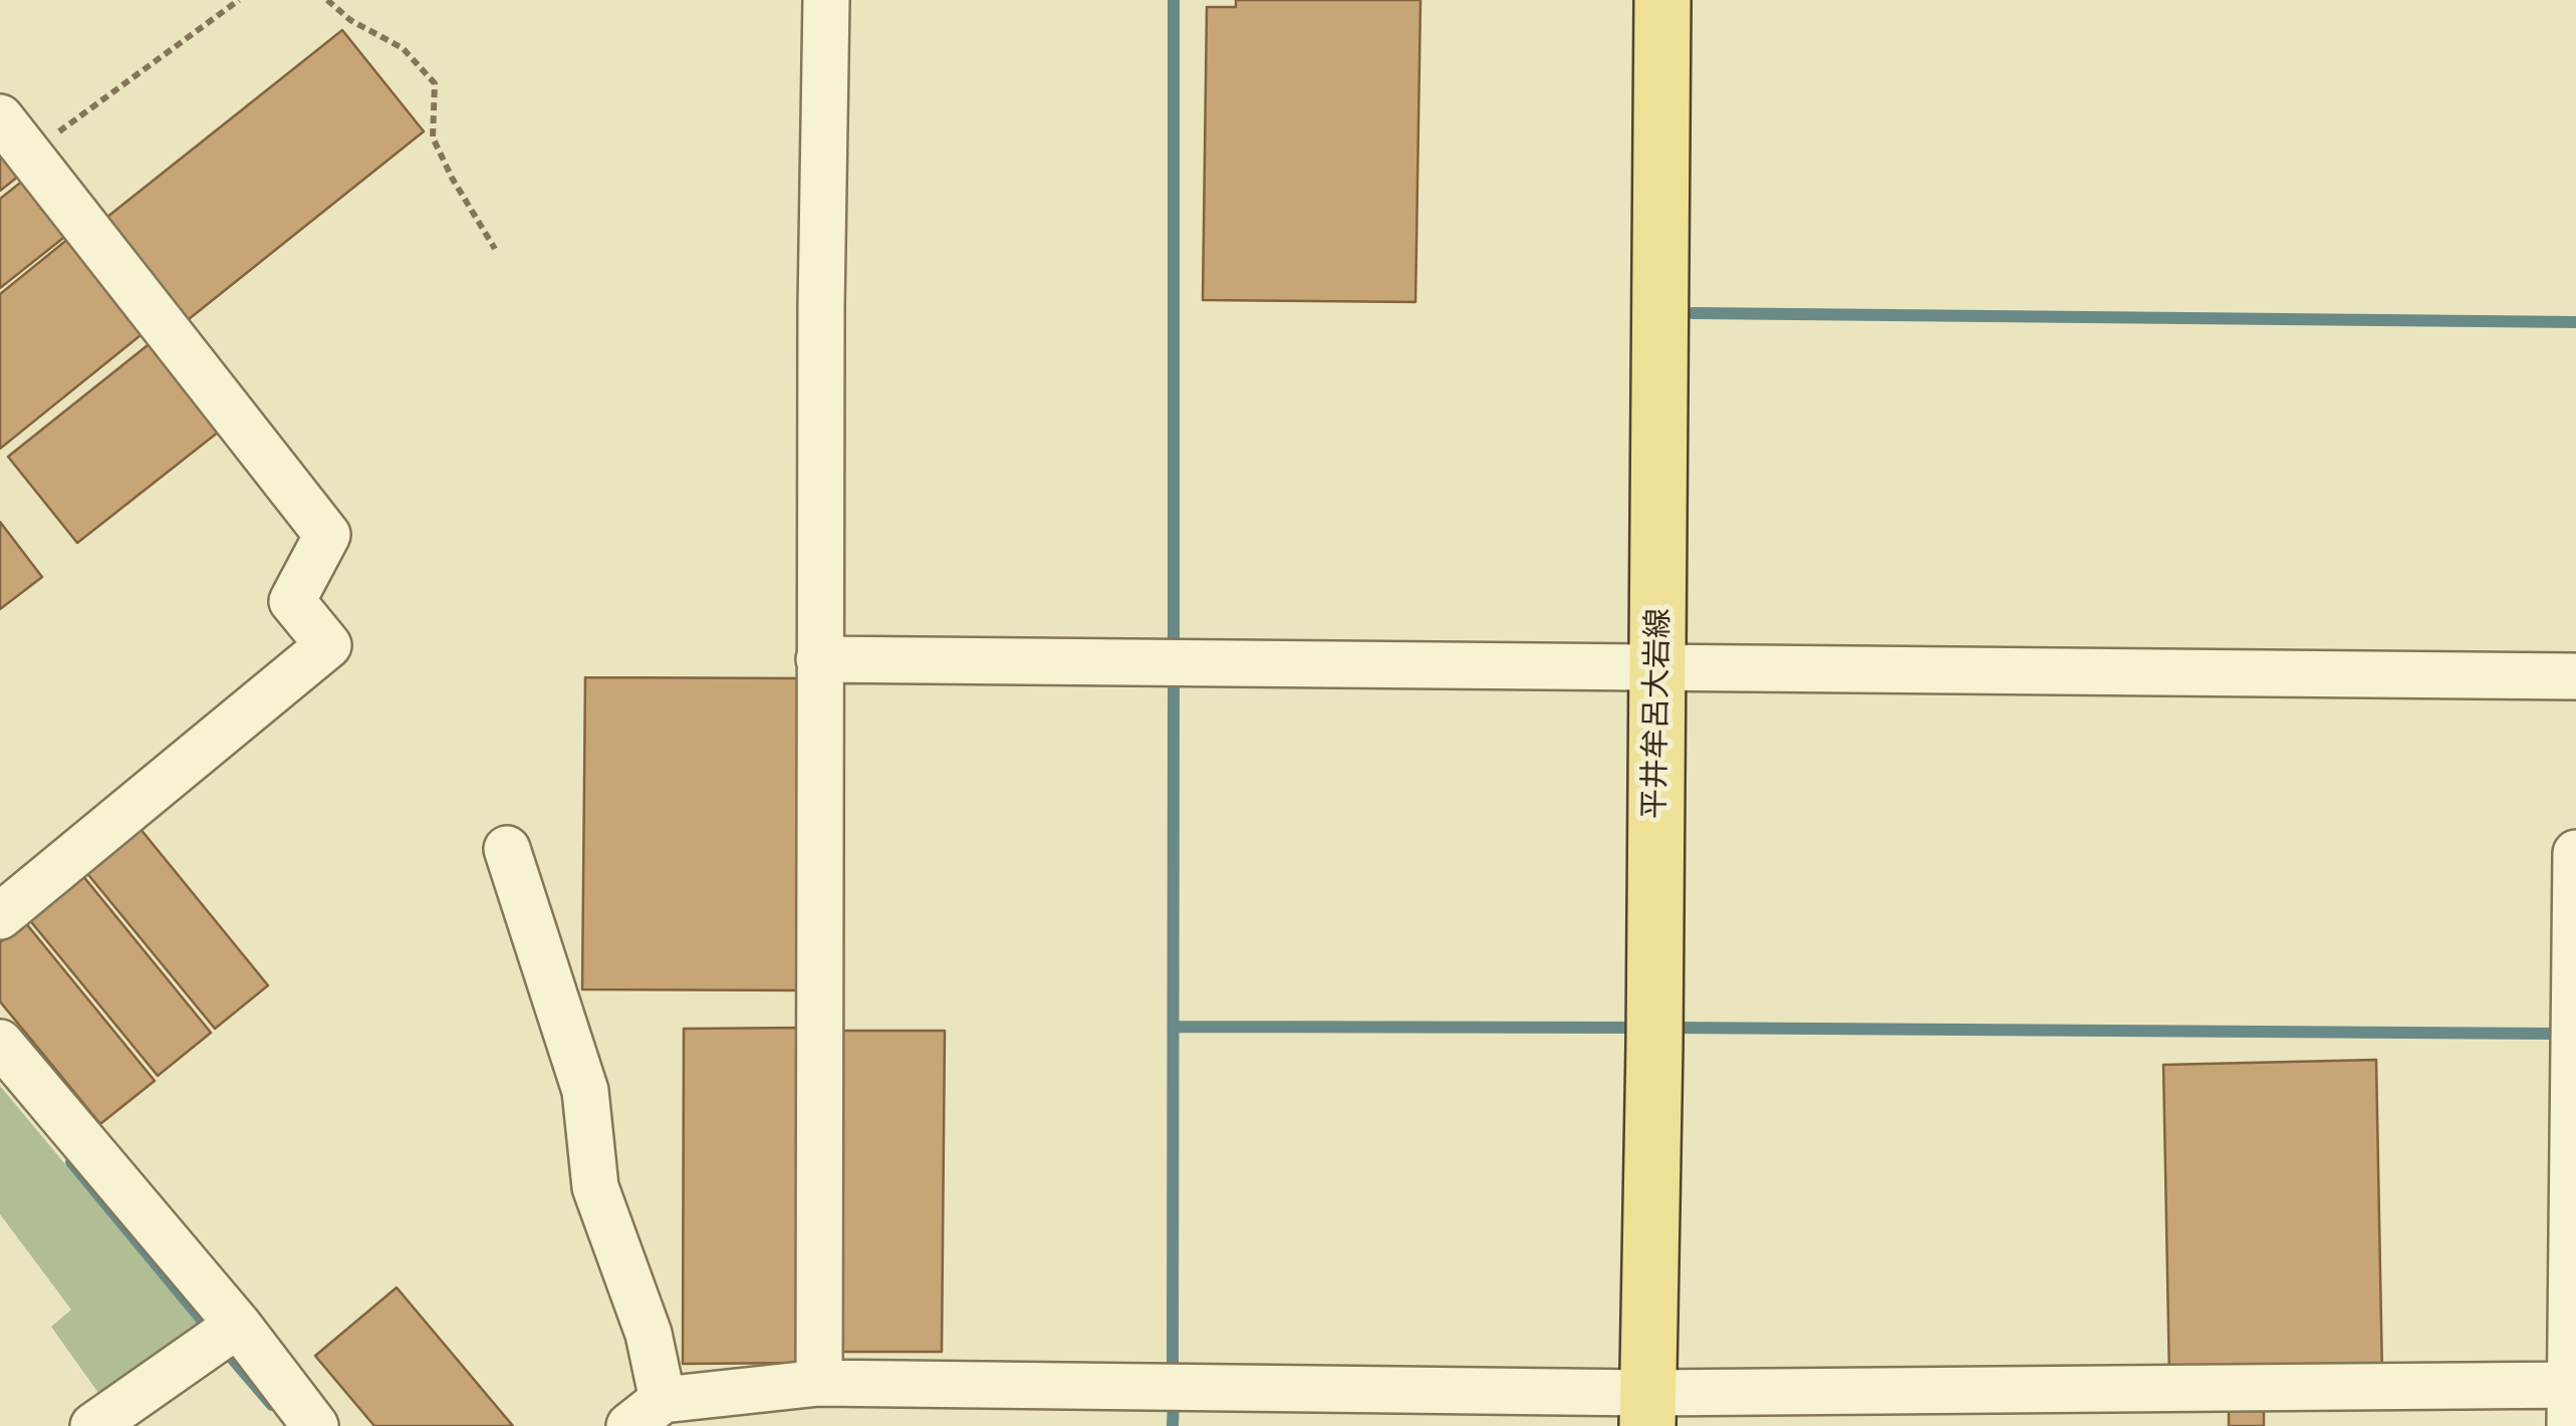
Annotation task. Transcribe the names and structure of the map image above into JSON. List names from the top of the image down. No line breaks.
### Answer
{"streets":{"main road":["平井牟呂大岩線"]}}
